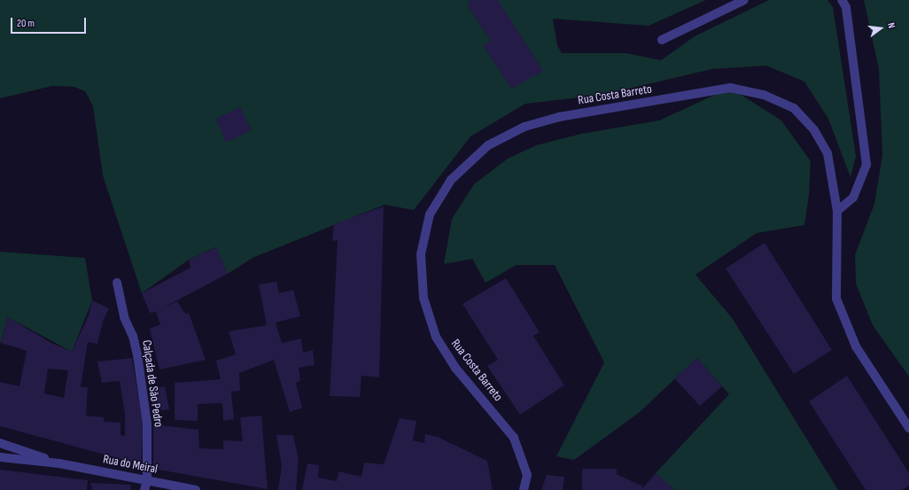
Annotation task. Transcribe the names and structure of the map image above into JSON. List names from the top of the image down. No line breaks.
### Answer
{"streets":{"street":["Rua Costa Barreto","Calçada de São Pedro","Rua do Meiral"]},"crossings":[["Calçada de São Pedro","Rua do Meiral"]],"scale_bar":"20 m","north":"right"}
